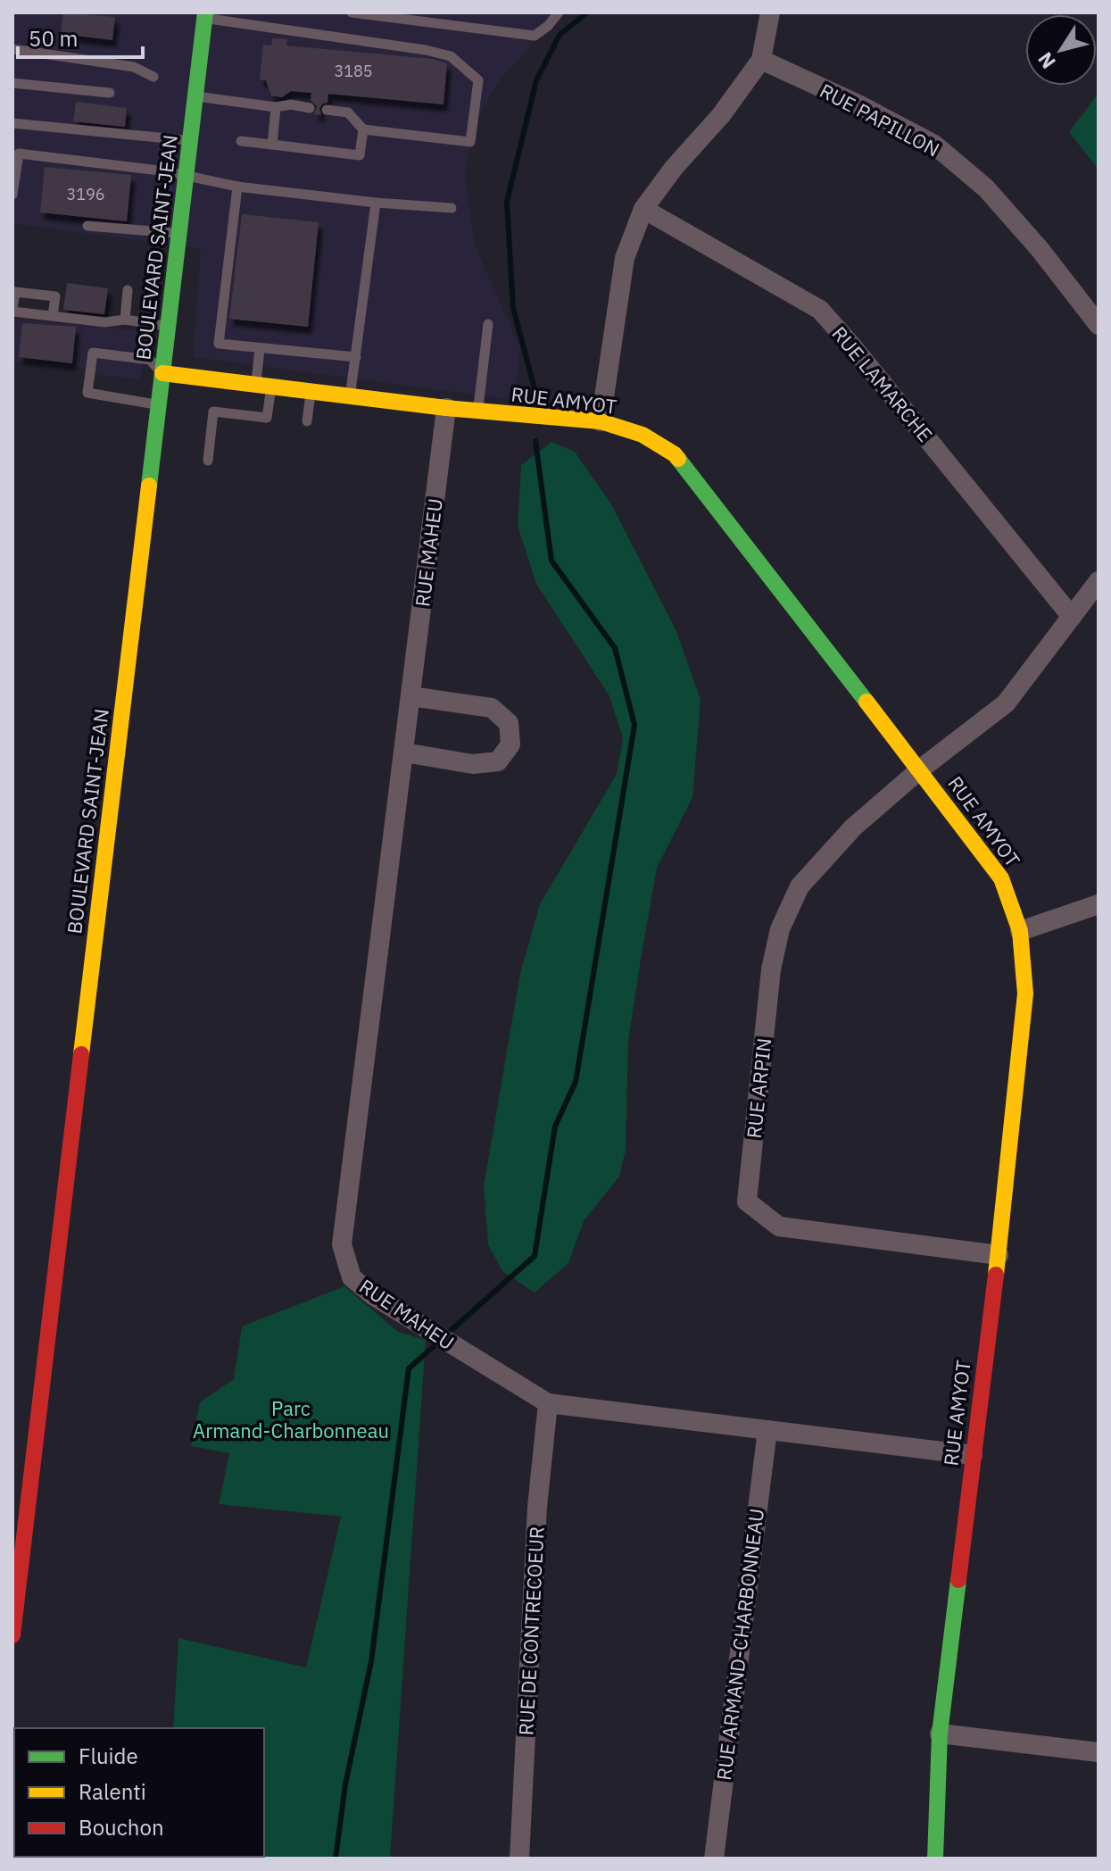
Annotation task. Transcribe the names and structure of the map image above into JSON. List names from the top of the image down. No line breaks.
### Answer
{"streets":{"street":["RUE PAPILLON","BOULEVARD SAINT-JEAN","RUE LAMARCHE","RUE AMYOT","RUE MAHEU","RUE ARPIN","RUE DE CONTRECOEUR","RUE ARMAND-CHARBONNEAU"]},"crossings":[["BOULEVARD SAINT-JEAN","RUE AMYOT"],["RUE AMYOT","RUE MAHEU"],["RUE AMYOT","RUE ARPIN"],["RUE MAHEU","RUE DE CONTRECOEUR"],["RUE MAHEU","RUE ARMAND-CHARBONNEAU"]],"parks":["Parc Armand-Charbonneau"],"house_numbers":["3185","3196"],"legend":["Fluide","Ralenti","Bouchon"],"scale_bar":"50 m","north":"bottom left"}
